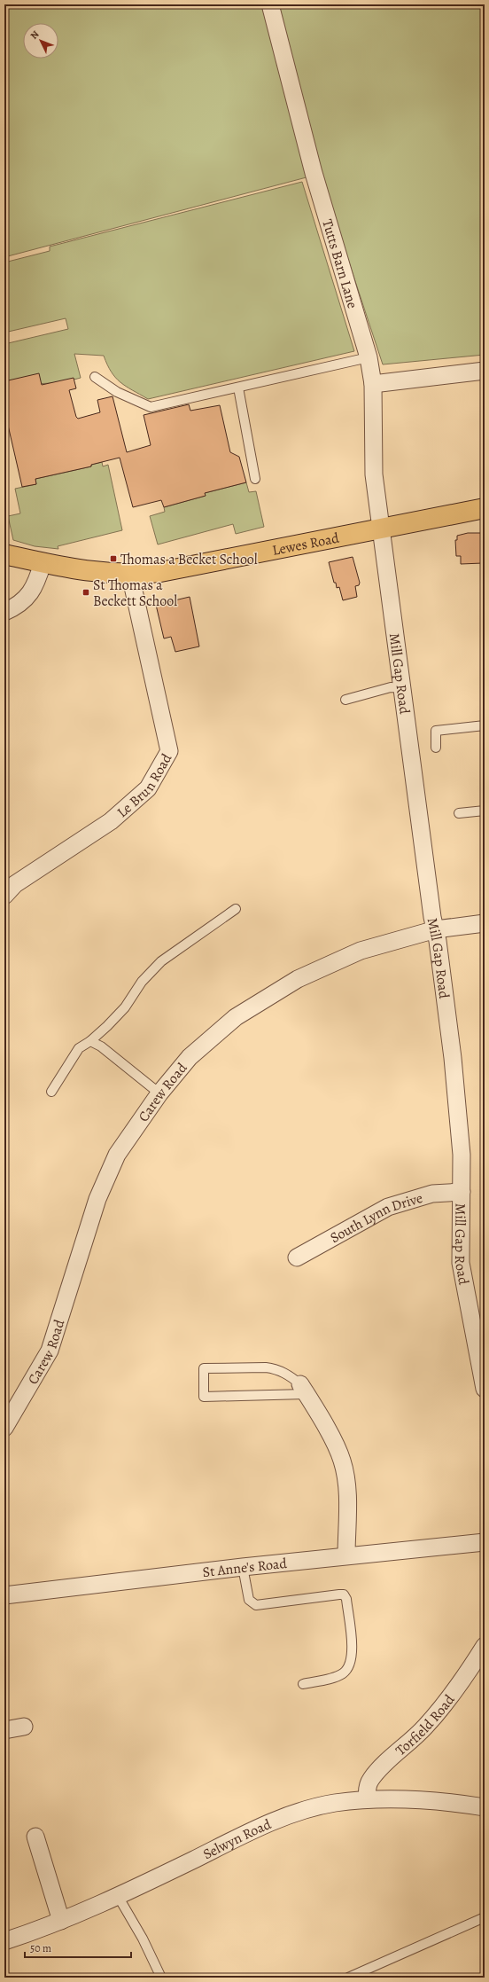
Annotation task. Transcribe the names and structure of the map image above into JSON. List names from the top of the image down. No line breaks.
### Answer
{"streets":{"main road":["Lewes Road"],"street":["Tutts Barn Lane","Mill Gap Road","Le Brun Road","Carew Road","South Lynn Drive","St Anne's Road","Torfield Road","Selwyn Road"]},"crossings":[["Tutts Barn Lane","Lewes Road"],["Tutts Barn Lane","Mill Gap Road"],["Lewes Road","Mill Gap Road"],["Lewes Road","Le Brun Road"],["Mill Gap Road","Carew Road"],["Mill Gap Road","South Lynn Drive"],["Torfield Road","Selwyn Road"]],"places":{"transit":["Thomas a Becket School","St Thomas a Beckett School"]},"scale_bar":"50 m","north":"top left"}
